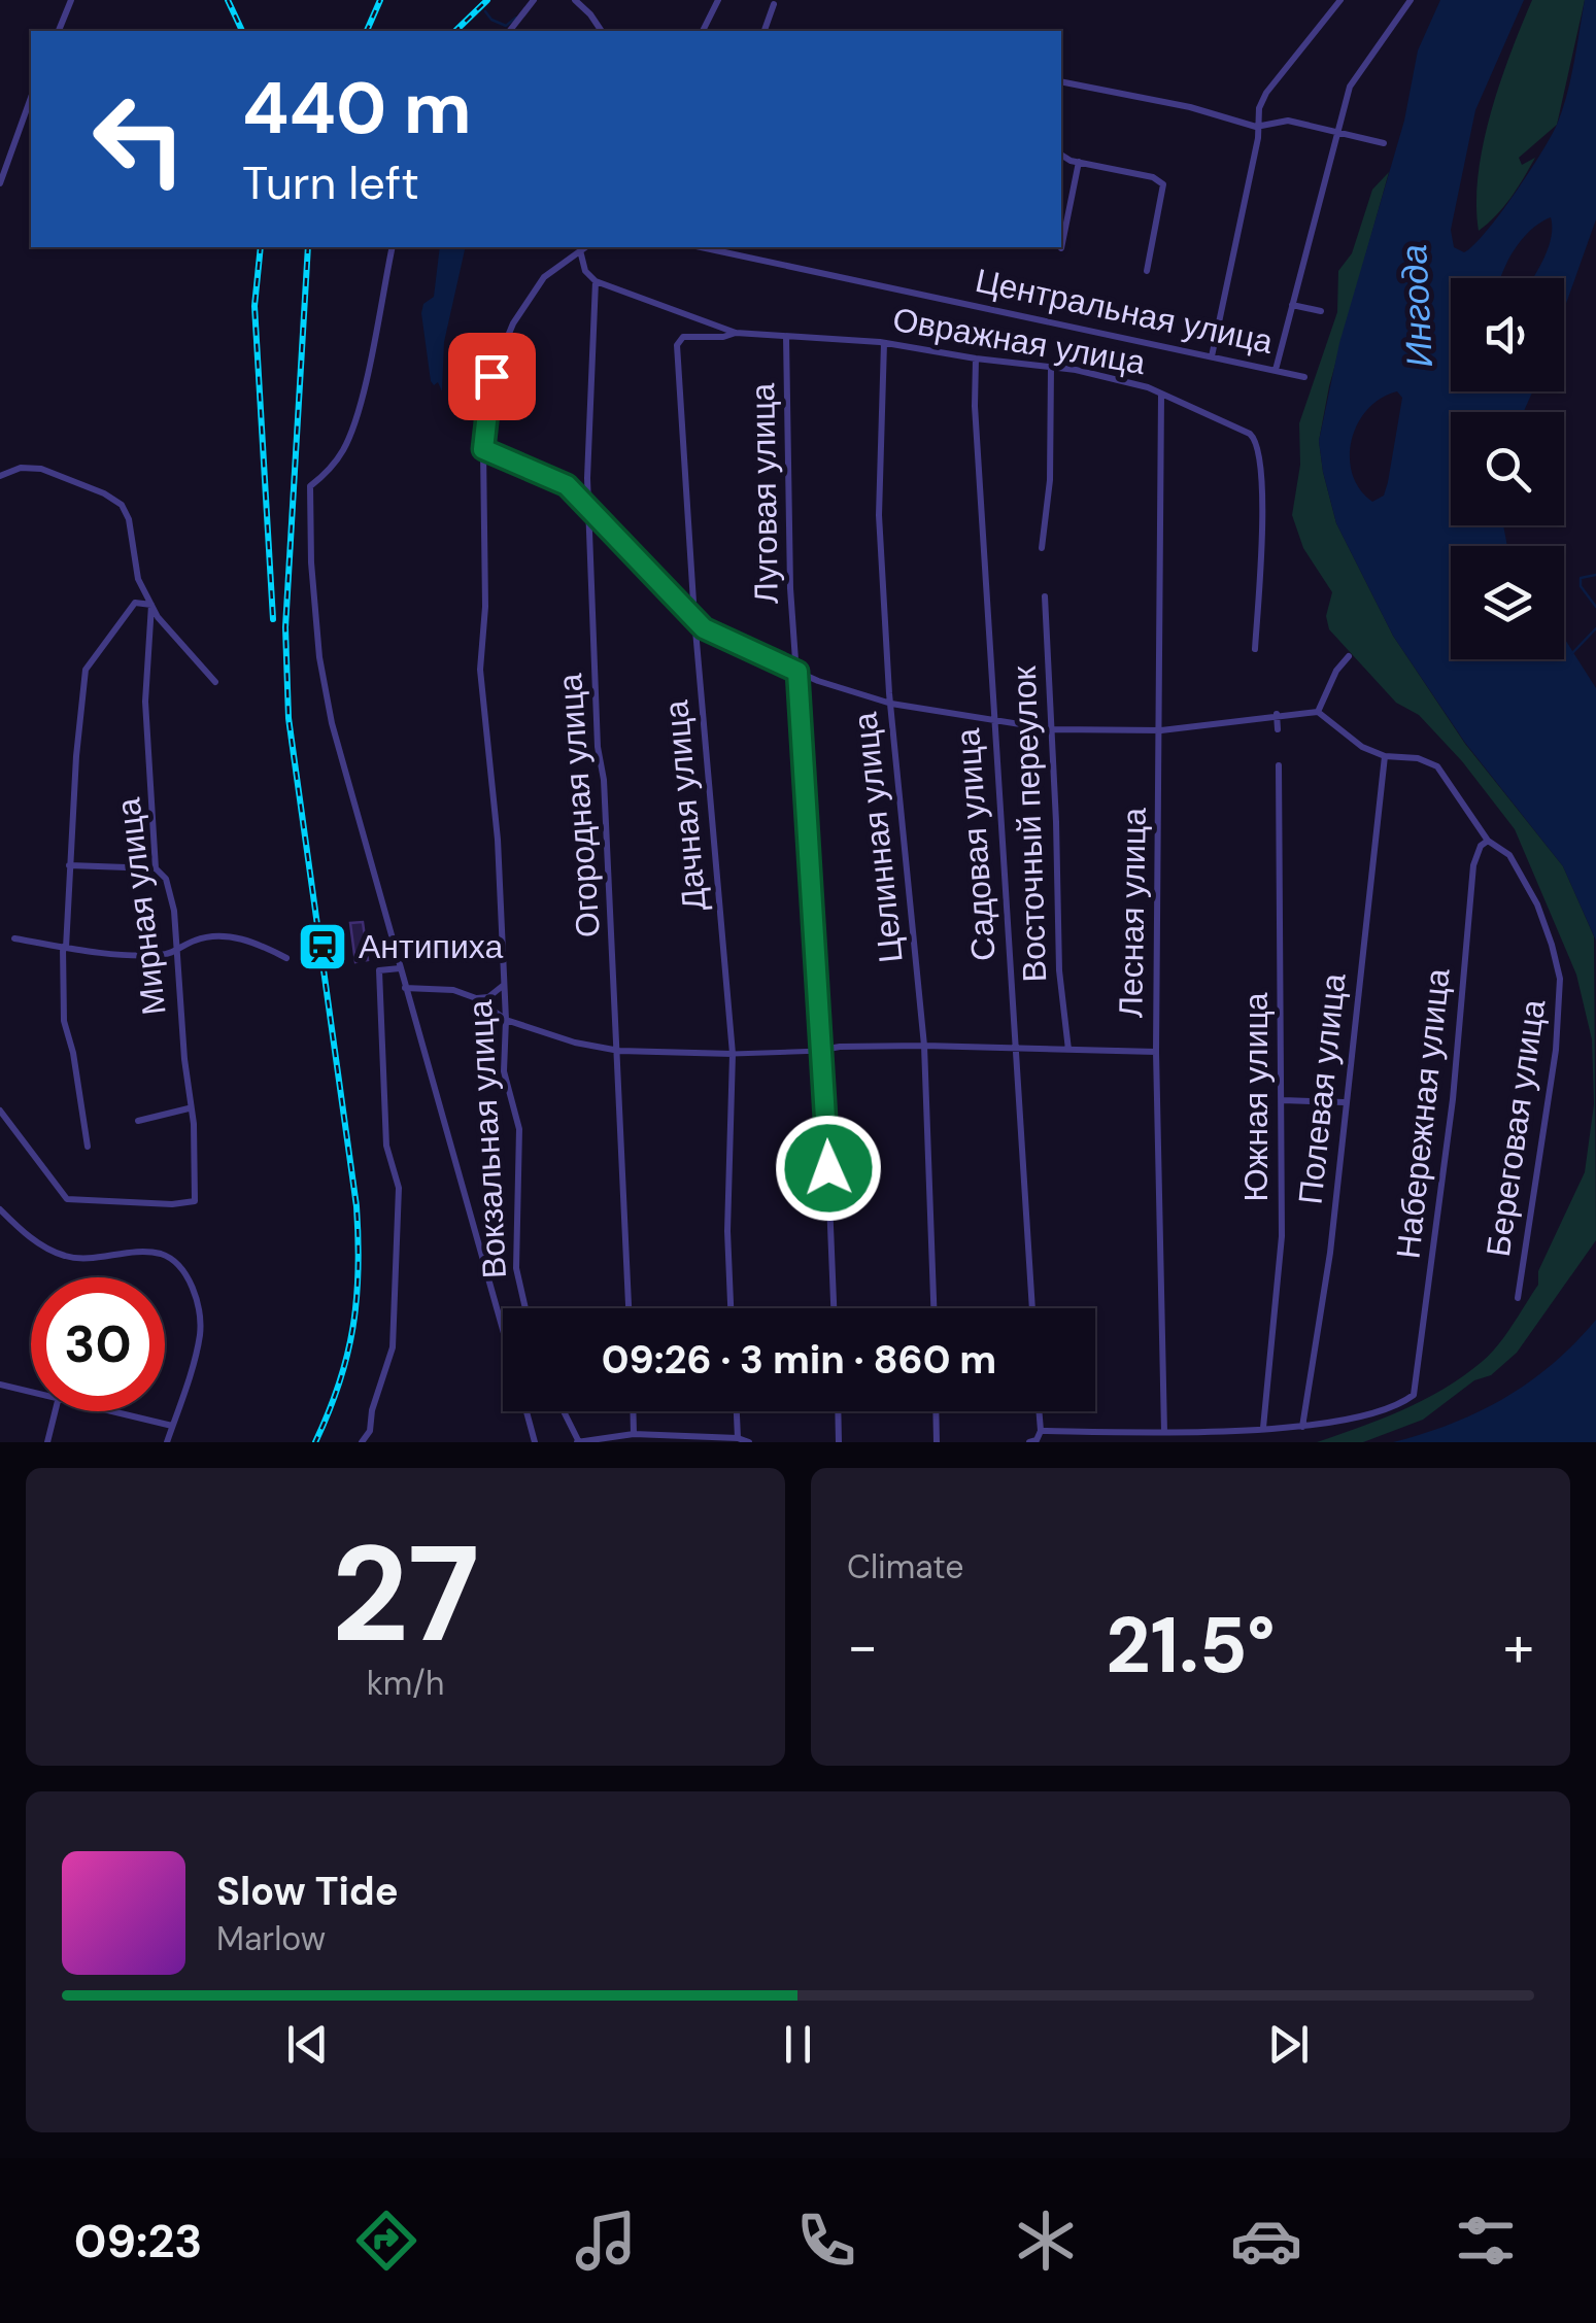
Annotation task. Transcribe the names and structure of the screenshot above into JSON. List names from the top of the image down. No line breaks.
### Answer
{"streets":{"street":["Центральная улица","Овражная улица","Луговая улица","Огородная улица","Дачная улица","Восточный переулок","Целинная улица","Садовая улица","Мирная улица","Лесная улица","Полевая улица","Южная улица","Набережная улица","Береговая улица","Вокзальная улица"]},"crossings":[["Овражная улица","Луговая улица"],["Овражная улица","Огородная улица"],["Овражная улица","Дачная улица"],["Овражная улица","Целинная улица"],["Овражная улица","Садовая улица"],["Овражная улица","Лесная улица"],["Полевая улица","Набережная улица"],["Полевая улица","Береговая улица"],["Набережная улица","Береговая улица"]],"water":["Ингода"],"places":{"station":["Антипиха"]},"page":{"turn":["440 m","Turn left"],"limit":"30","trip":"09:26 · 3 min · 860 m","tile":[["27","km/h"],"Climate"],"heat":["−","21.5°","+"],"song":["Slow Tide","Marlow"],"tabs":"09:23"}}
